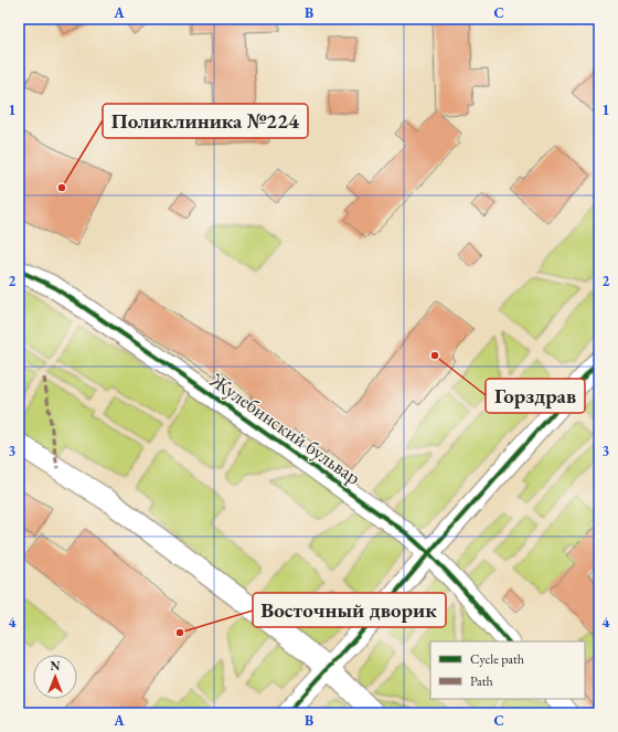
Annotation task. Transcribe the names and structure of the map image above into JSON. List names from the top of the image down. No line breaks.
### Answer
{"streets":{"street":["Жулебинский бульвар"]},"places":["Поликлиника №224","Горздрав","Восточный дворик"],"legend":["Cycle path","Path"],"north":"top","grid":{"columns":["A","B","C"],"rows":["1","2","3","4"]}}
